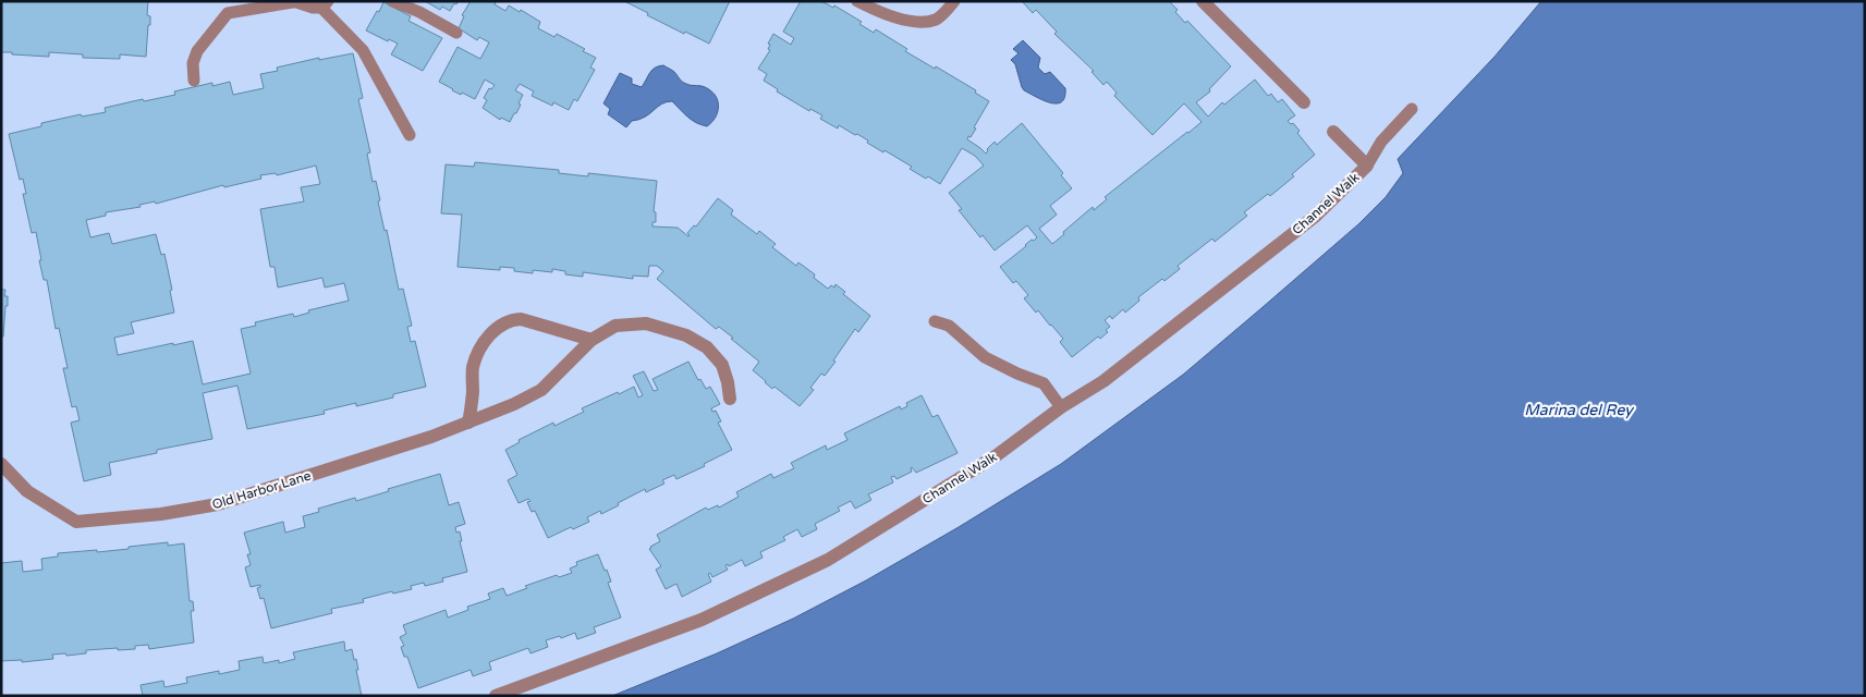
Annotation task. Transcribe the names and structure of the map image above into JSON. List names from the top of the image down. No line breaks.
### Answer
{"streets":{"street":["Channel Walk","Old Harbor Lane"]},"water":["Marina del Rey"]}
